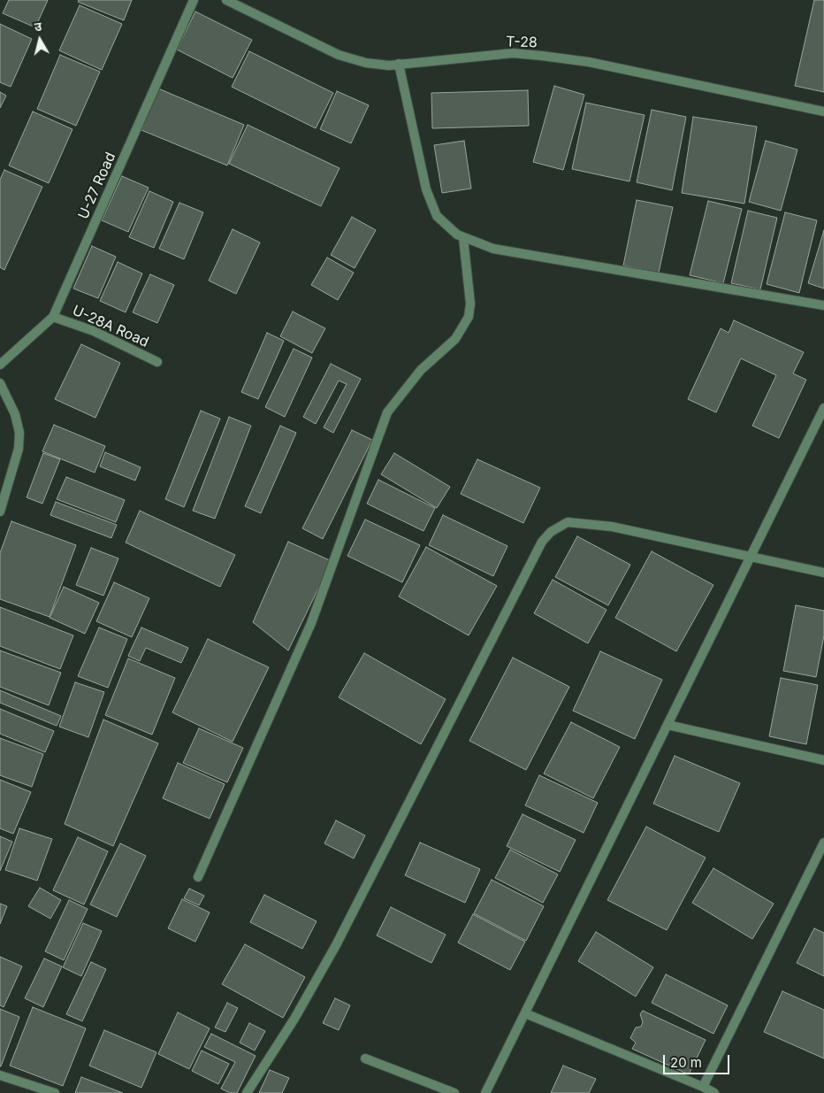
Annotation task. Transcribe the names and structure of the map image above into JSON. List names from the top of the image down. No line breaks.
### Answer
{"streets":{"street":["T-28","U-27 Road","U-28A Road"]},"crossings":[["U-27 Road","U-28A Road"]],"scale_bar":"20 m","north":"top"}
